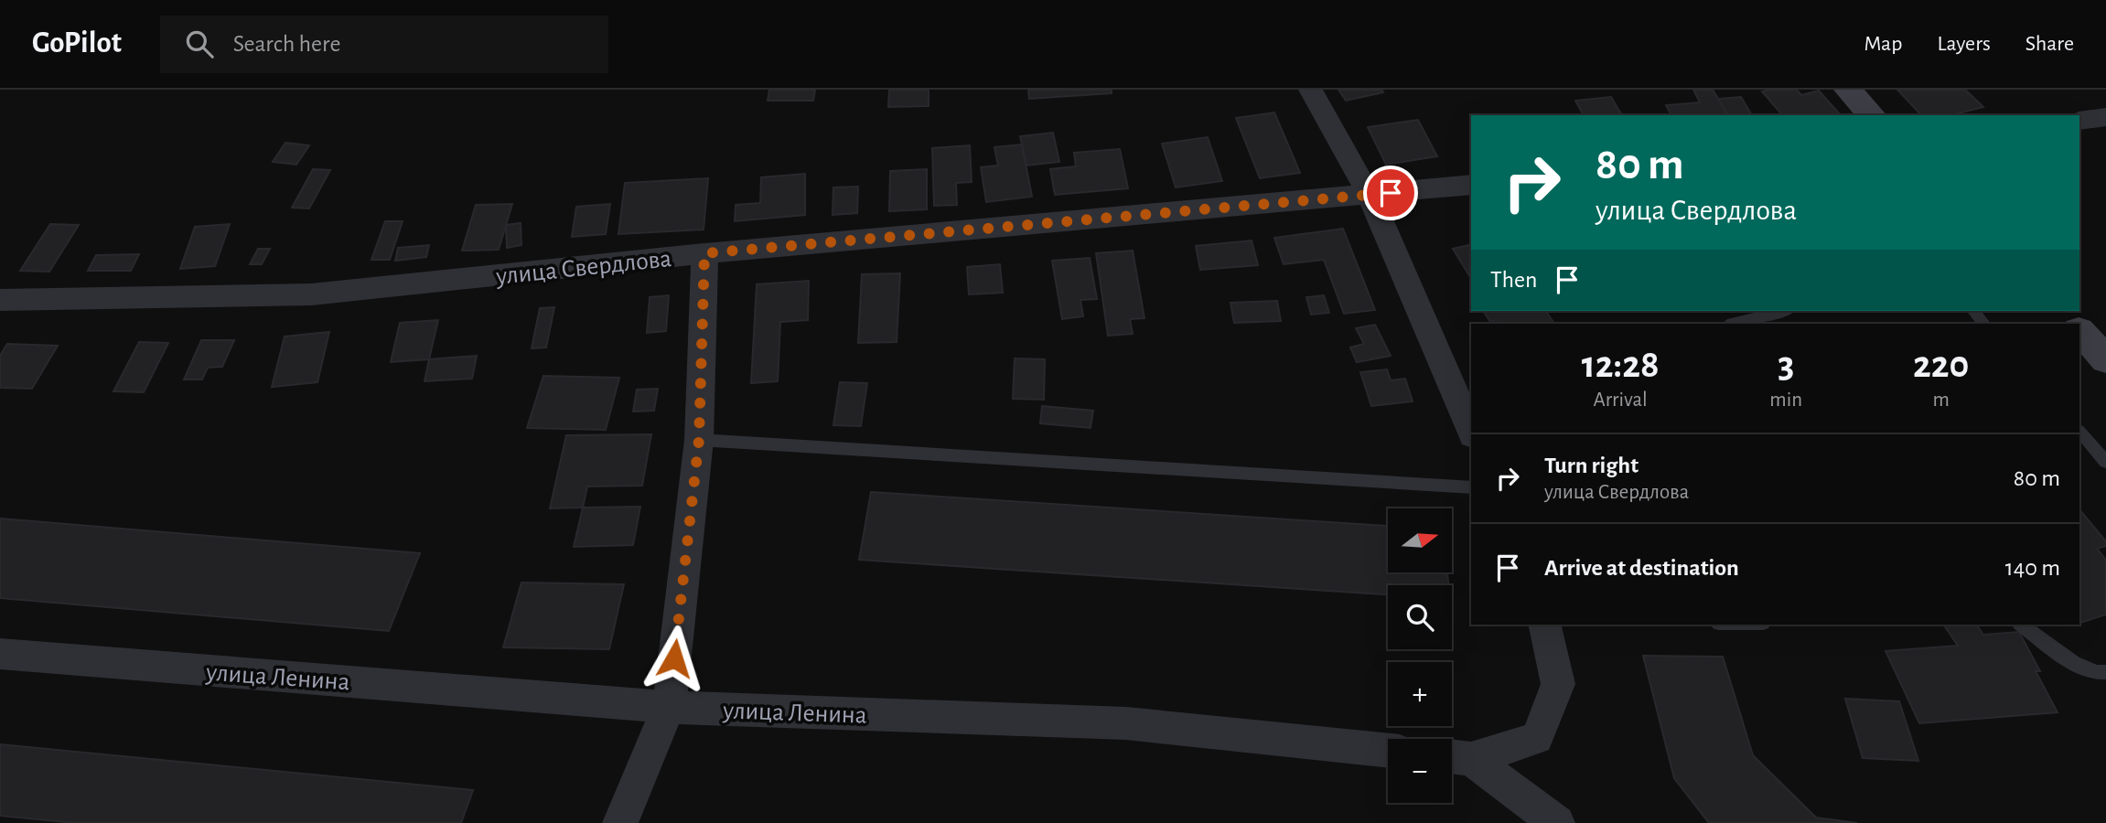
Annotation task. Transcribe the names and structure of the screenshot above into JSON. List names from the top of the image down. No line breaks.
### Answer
{"streets":{"street":["улица Свердлова","улица Ленина"]},"north":"right","page":{"header":"GoPilot","search":"Search here","nav":["Map","Layers","Share"],"turn":["80 m","улица Свердлова"],"then":"Then","eta":["12:28","Arrival","3","min","220","m"],"list":[{"name":"Turn right","note":"улица Свердлова","value":"80 m"},{"name":"Arrive at destination","value":"140 m"}],"map_buttons":["+","−"]}}
